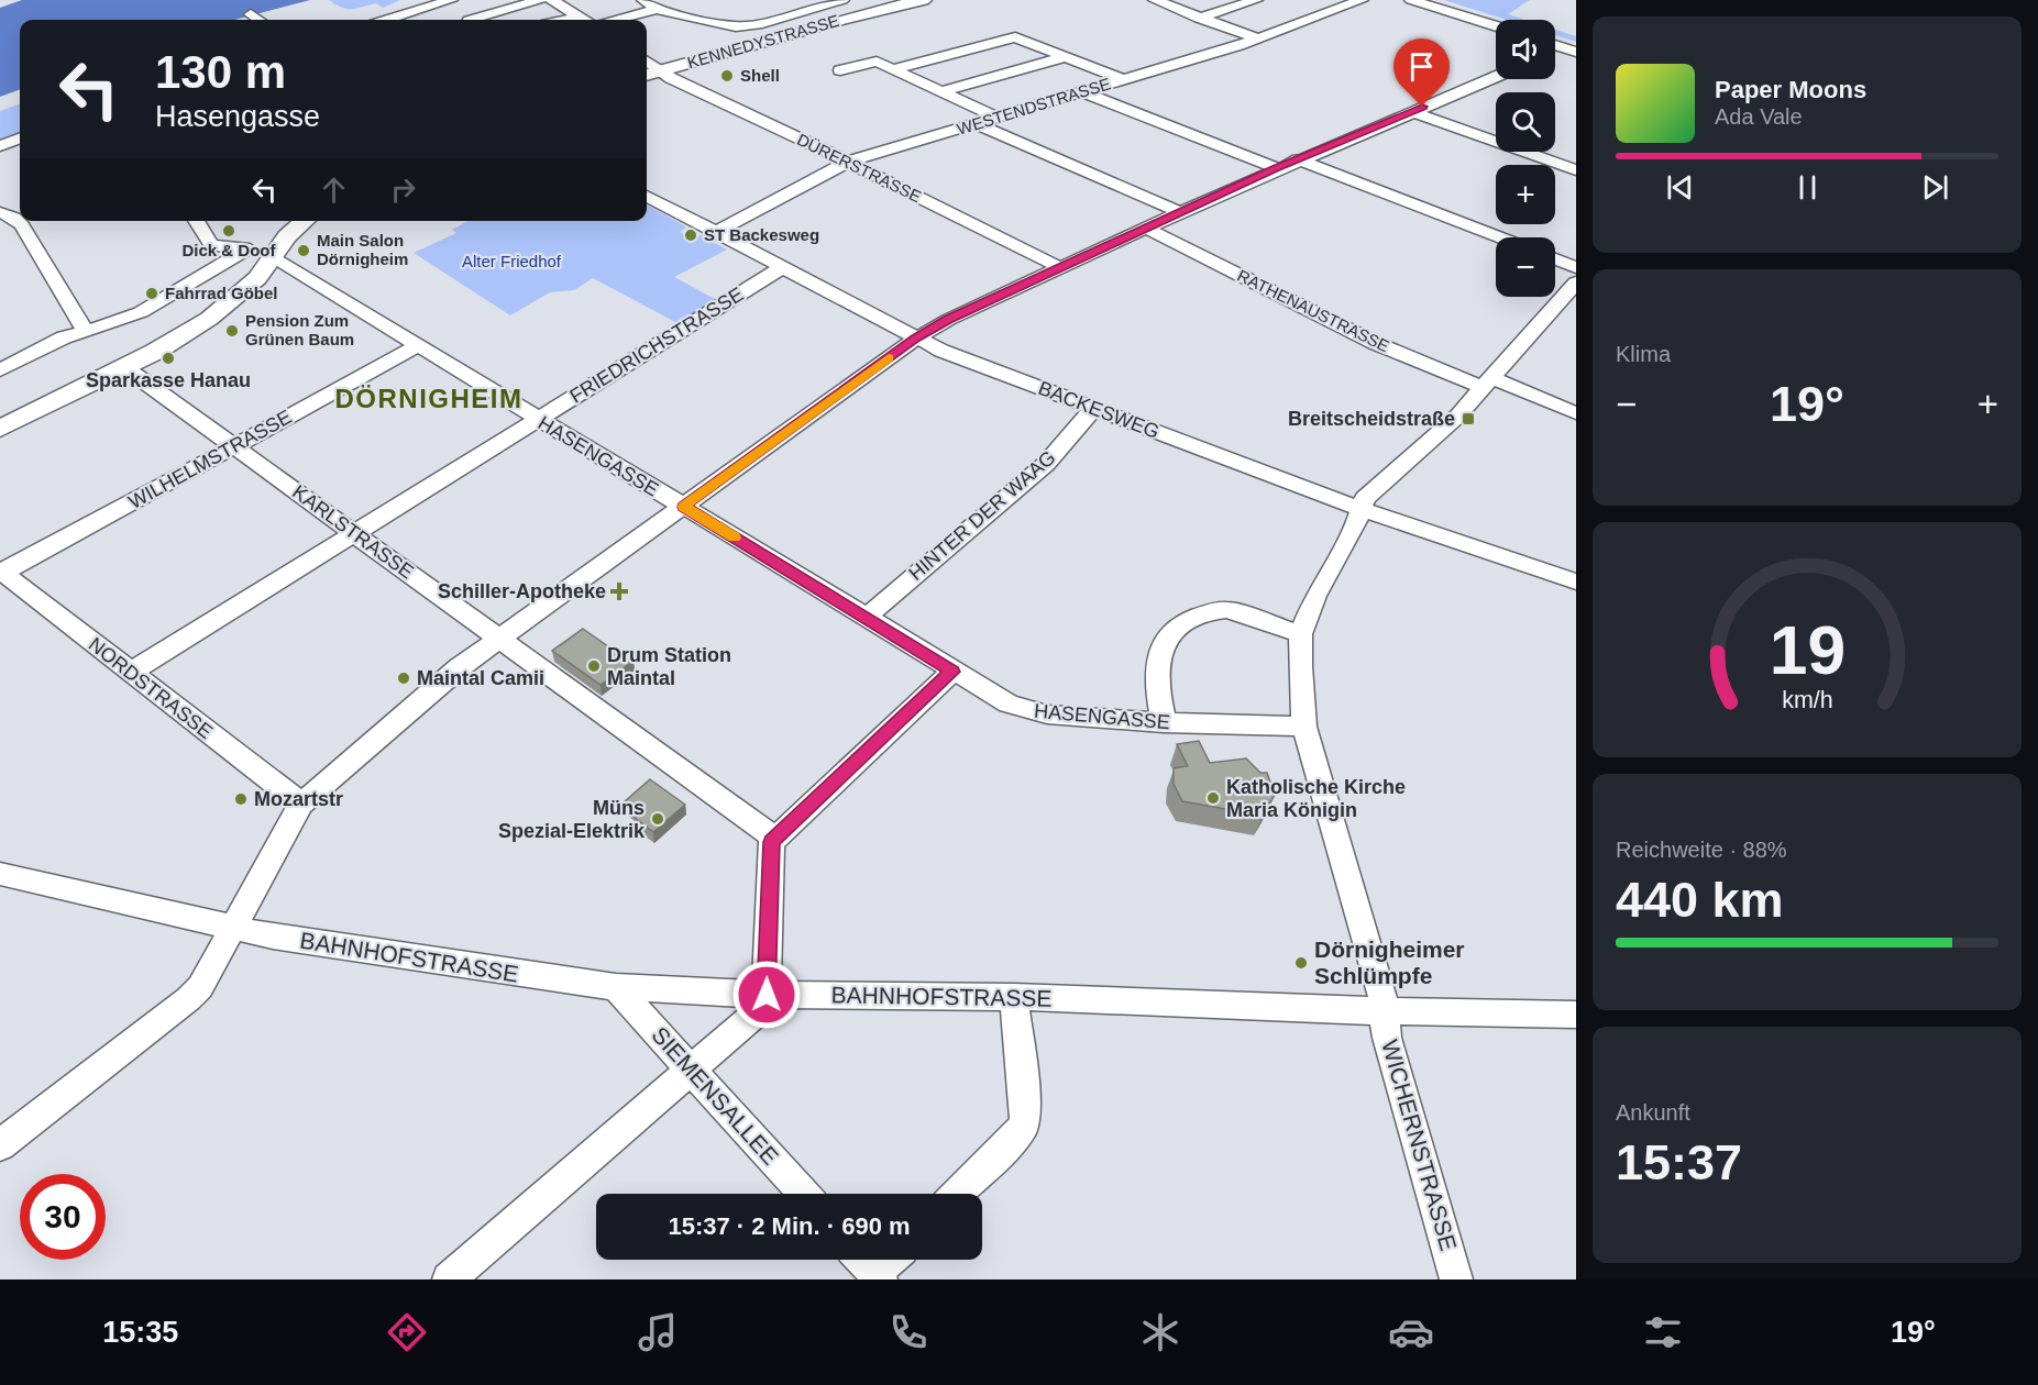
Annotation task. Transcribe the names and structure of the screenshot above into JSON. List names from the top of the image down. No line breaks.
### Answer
{"streets":{"main road":["KENNEDYSTRASSE"],"street":["WESTENDSTRASSE","DÜRERSTRASSE","RATHENAUSTRASSE","FRIEDRICHSTRASSE","BACKESWEG","HASENGASSE","WILHELMSTRASSE","HINTER DER WAAG","KARLSTRASSE","NORDSTRASSE","BAHNHOFSTRASSE","SIEMENSALLEE","WICHERNSTRASSE"]},"crossings":[["KENNEDYSTRASSE","DÜRERSTRASSE"],["WESTENDSTRASSE","DÜRERSTRASSE"],["WESTENDSTRASSE","BACKESWEG"],["FRIEDRICHSTRASSE","BACKESWEG"],["FRIEDRICHSTRASSE","HASENGASSE"],["FRIEDRICHSTRASSE","KARLSTRASSE"],["FRIEDRICHSTRASSE","NORDSTRASSE"],["BACKESWEG","HINTER DER WAAG"],["BACKESWEG","WICHERNSTRASSE"],["HASENGASSE","WILHELMSTRASSE"],["HASENGASSE","HINTER DER WAAG"],["HASENGASSE","WICHERNSTRASSE"],["WILHELMSTRASSE","KARLSTRASSE"],["WILHELMSTRASSE","NORDSTRASSE"],["BAHNHOFSTRASSE","SIEMENSALLEE"],["BAHNHOFSTRASSE","WICHERNSTRASSE"]],"districts":["DÖRNIGHEIM"],"parks":["Alter Friedhof"],"places":{"other":["Shell","Dick & Doof","ST Backesweg","Main Salon Dörnigheim","Fahrrad Göbel","Pension Zum Grünen Baum","Sparkasse Hanau","Drum Station Maintal","Maintal Camii","Katholische Kirche Maria Königin","Mozartstr","Müns Spezial-Elektrik","Dörnigheimer Schlümpfe"],"transit":["Breitscheidstraße"],"health":["Schiller-Apotheke"]},"page":{"map_buttons":["+","−"],"turn":["130 m","Hasengasse"],"song":["Paper Moons","Ada Vale"],"tile":["Klima",["Reichweite · 88%","440 km"],["Ankunft","15:37"]],"heat":["−","19°","+"],"limit":"30","trip":"15:37 · 2 Min. · 690 m","tabs":["15:35","19°"],"gauge":["19","km/h"]}}
